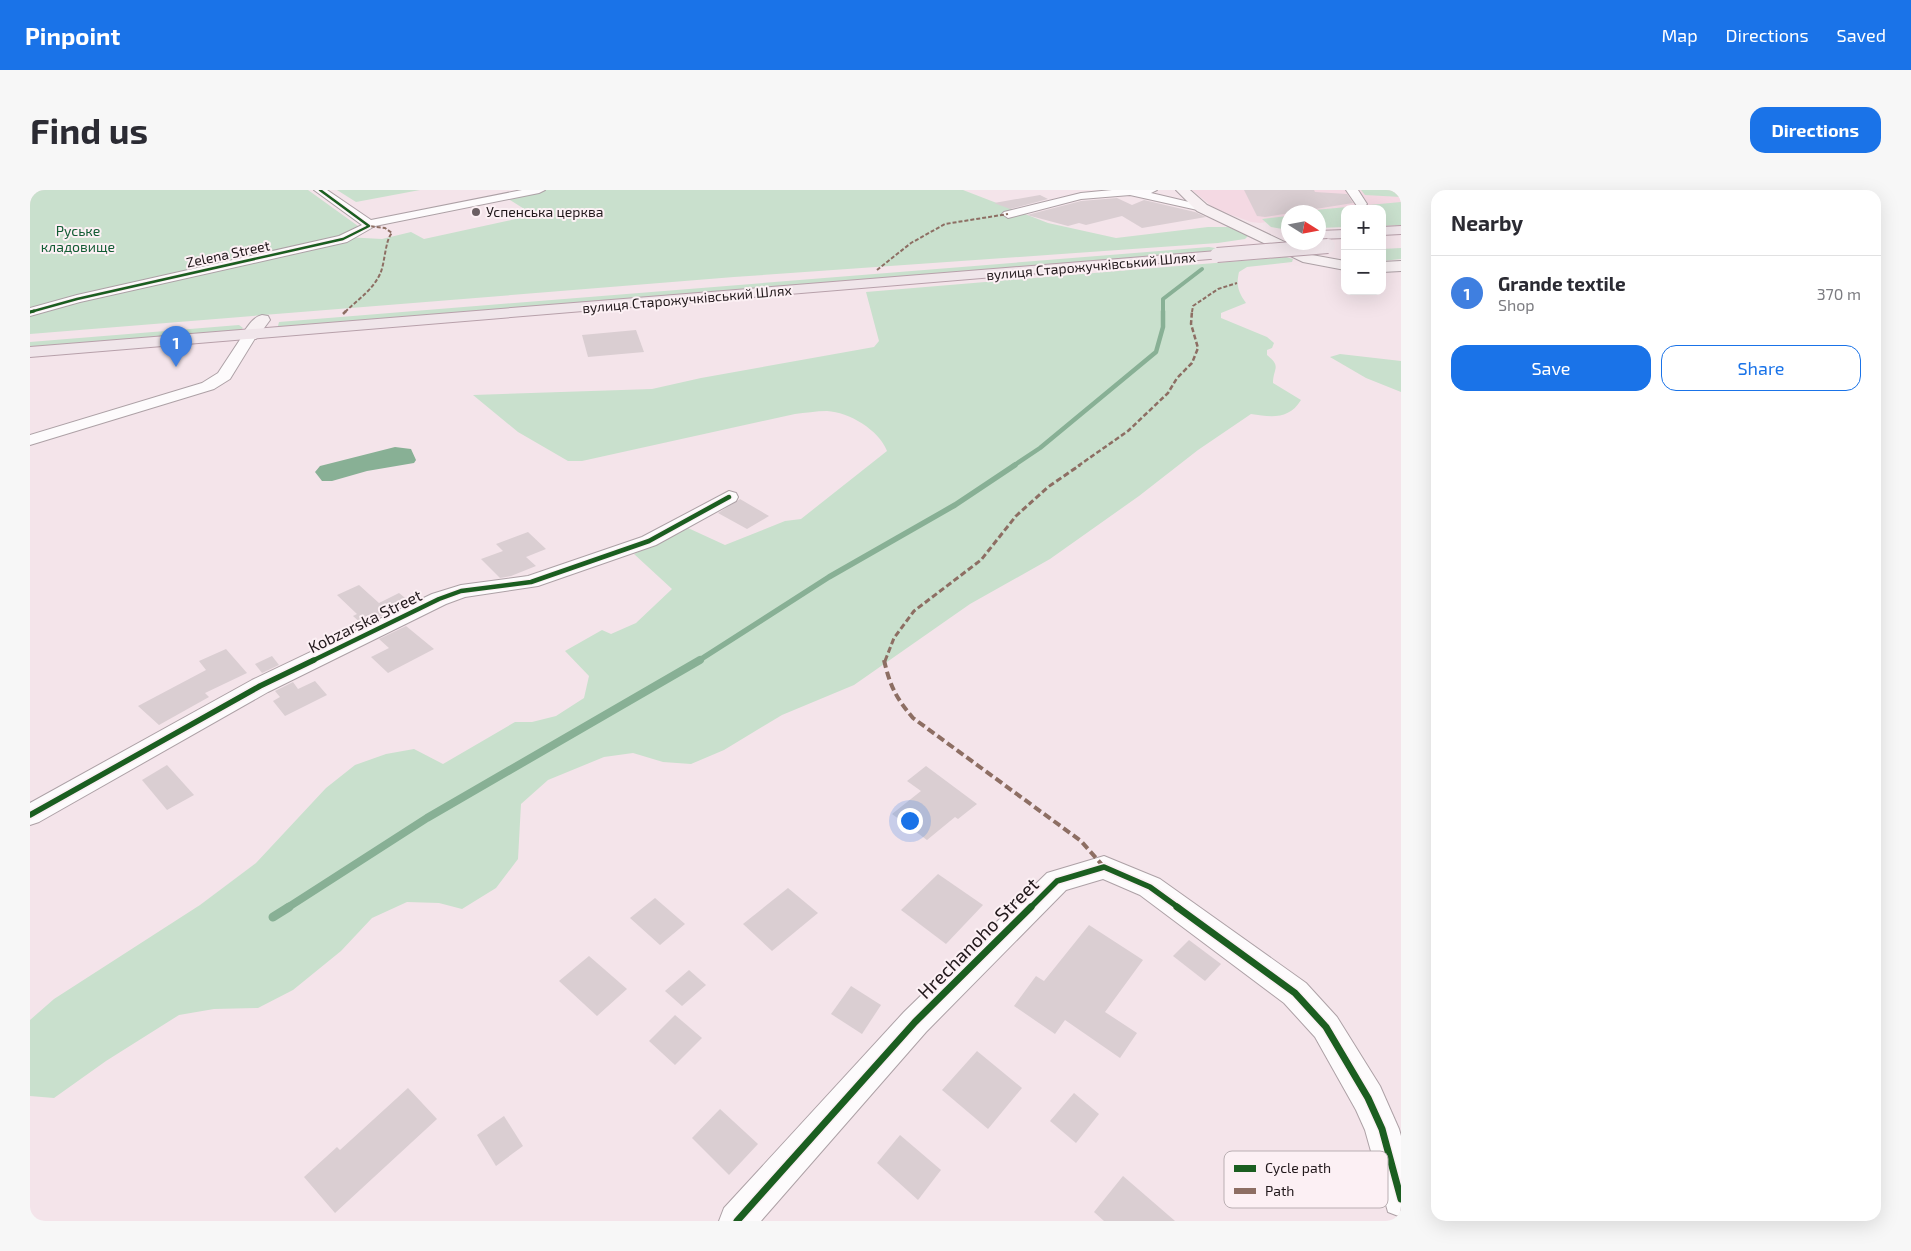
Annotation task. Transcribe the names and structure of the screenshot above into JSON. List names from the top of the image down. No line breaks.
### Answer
{"streets":{"main road":["вулиця Старожучківський Шлях"],"street":["Zelena Street","Kobzarska Street","Hrechanoho Street"]},"parks":["Руське кладовище"],"places":["Успенська церква"],"legend":["Cycle path","Path"],"north":"right","page":{"header":"Pinpoint","nav":["Map","Directions","Saved"],"buttons":["Directions",["Save","Share"]],"title":"Find us","heading":"Nearby","map_buttons":["+","−"],"list":[{"mark":"1","name":"Grande textile","note":"Shop","value":"370 m"}],"pins":"1"}}
